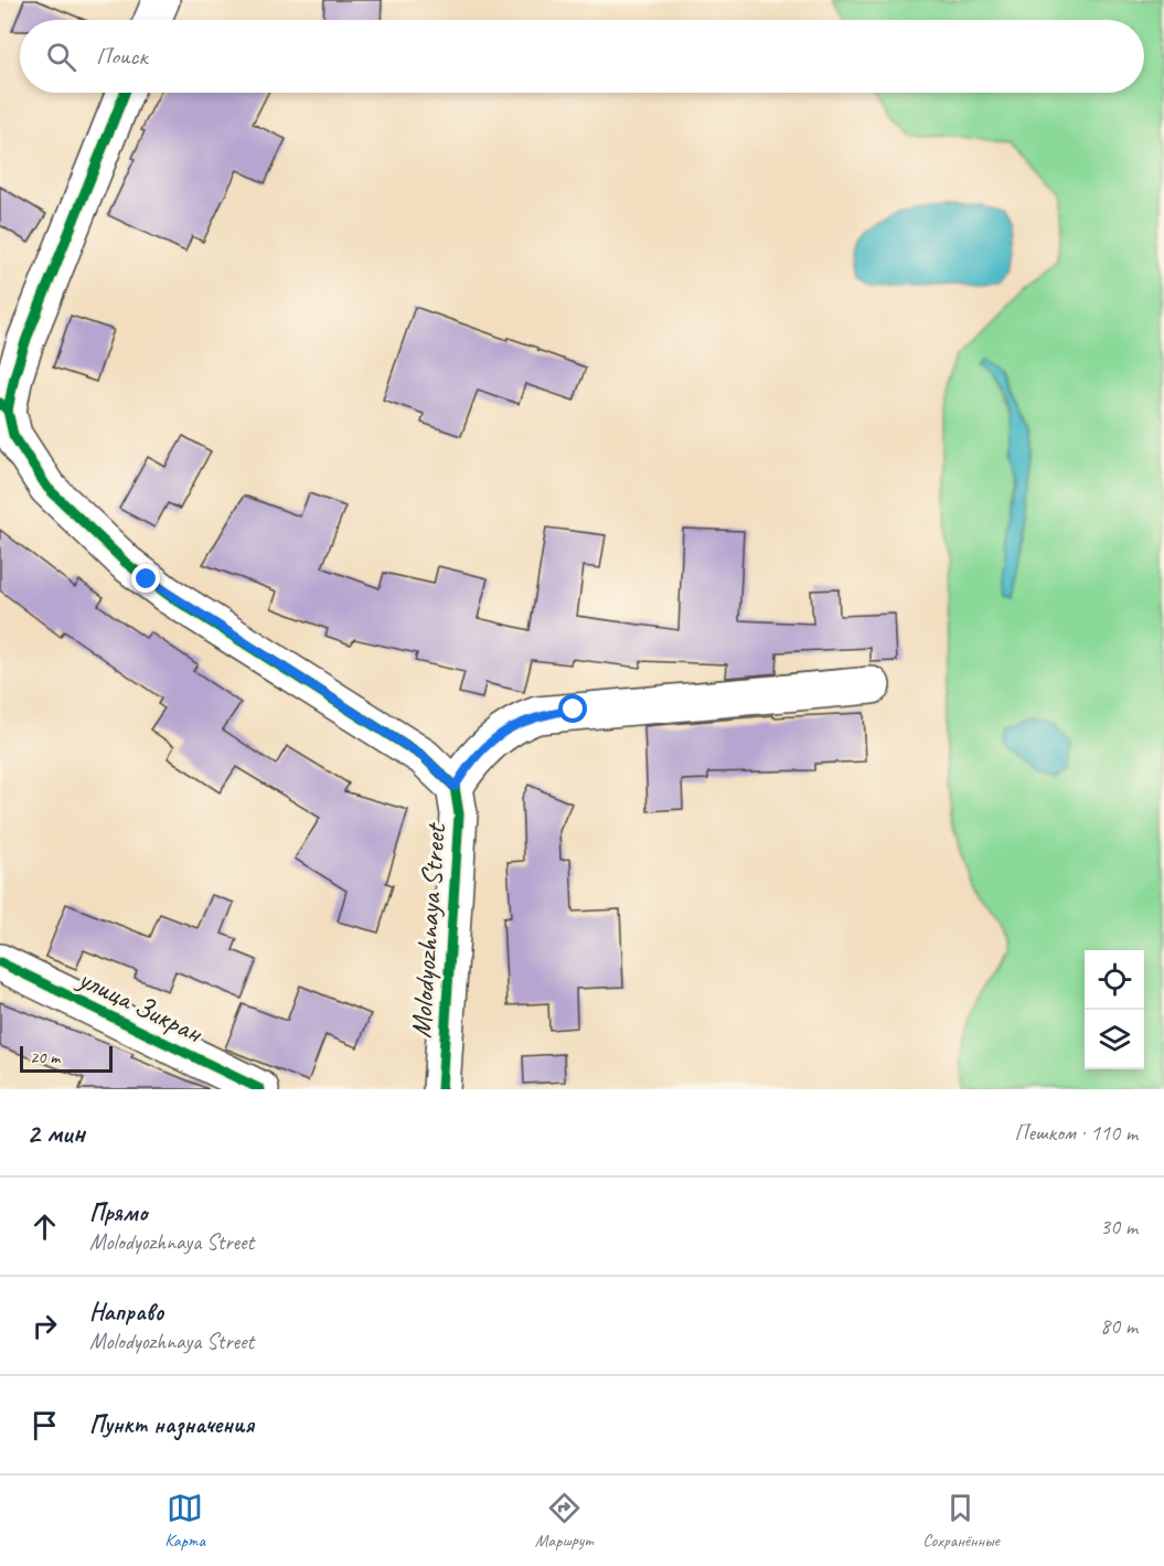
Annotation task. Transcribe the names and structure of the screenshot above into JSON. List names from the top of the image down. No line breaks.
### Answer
{"streets":{"street":["Molodyozhnaya Street","улица Зикран"]},"scale_bar":"20 m","page":{"search":"Поиск","scale":"20 m","heading":["2 мин","Пешком · 110 m"],"list":[["Прямо","Molodyozhnaya Street","30 m"],["Направо","Molodyozhnaya Street","80 m"],"Пункт назначения"],"nav":["Карта","Маршрут","Сохранённые"]}}
